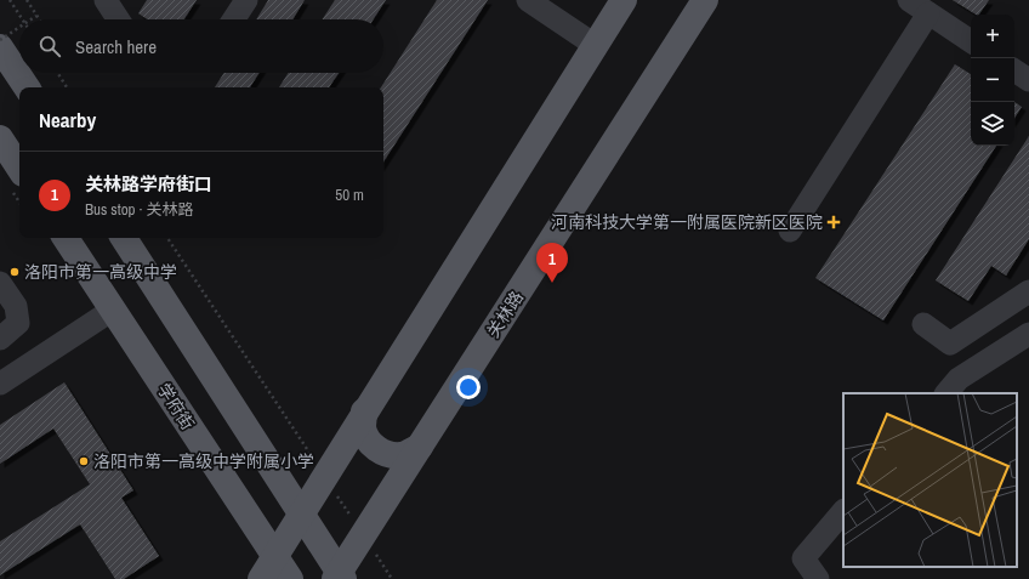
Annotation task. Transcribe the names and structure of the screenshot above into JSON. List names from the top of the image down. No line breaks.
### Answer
{"streets":{"main road":["关林路","学府街"]},"places":{"health":["河南科技大学第一附属医院新区医院"],"other":["洛阳市第一高级中学","洛阳市第一高级中学附属小学"]},"page":{"map_buttons":["+","−"],"search":"Search here","heading":"Nearby","list":[{"mark":"1","name":"关林路学府街口","note":"Bus stop · 关林路","value":"50 m"}],"pins":"1"}}
